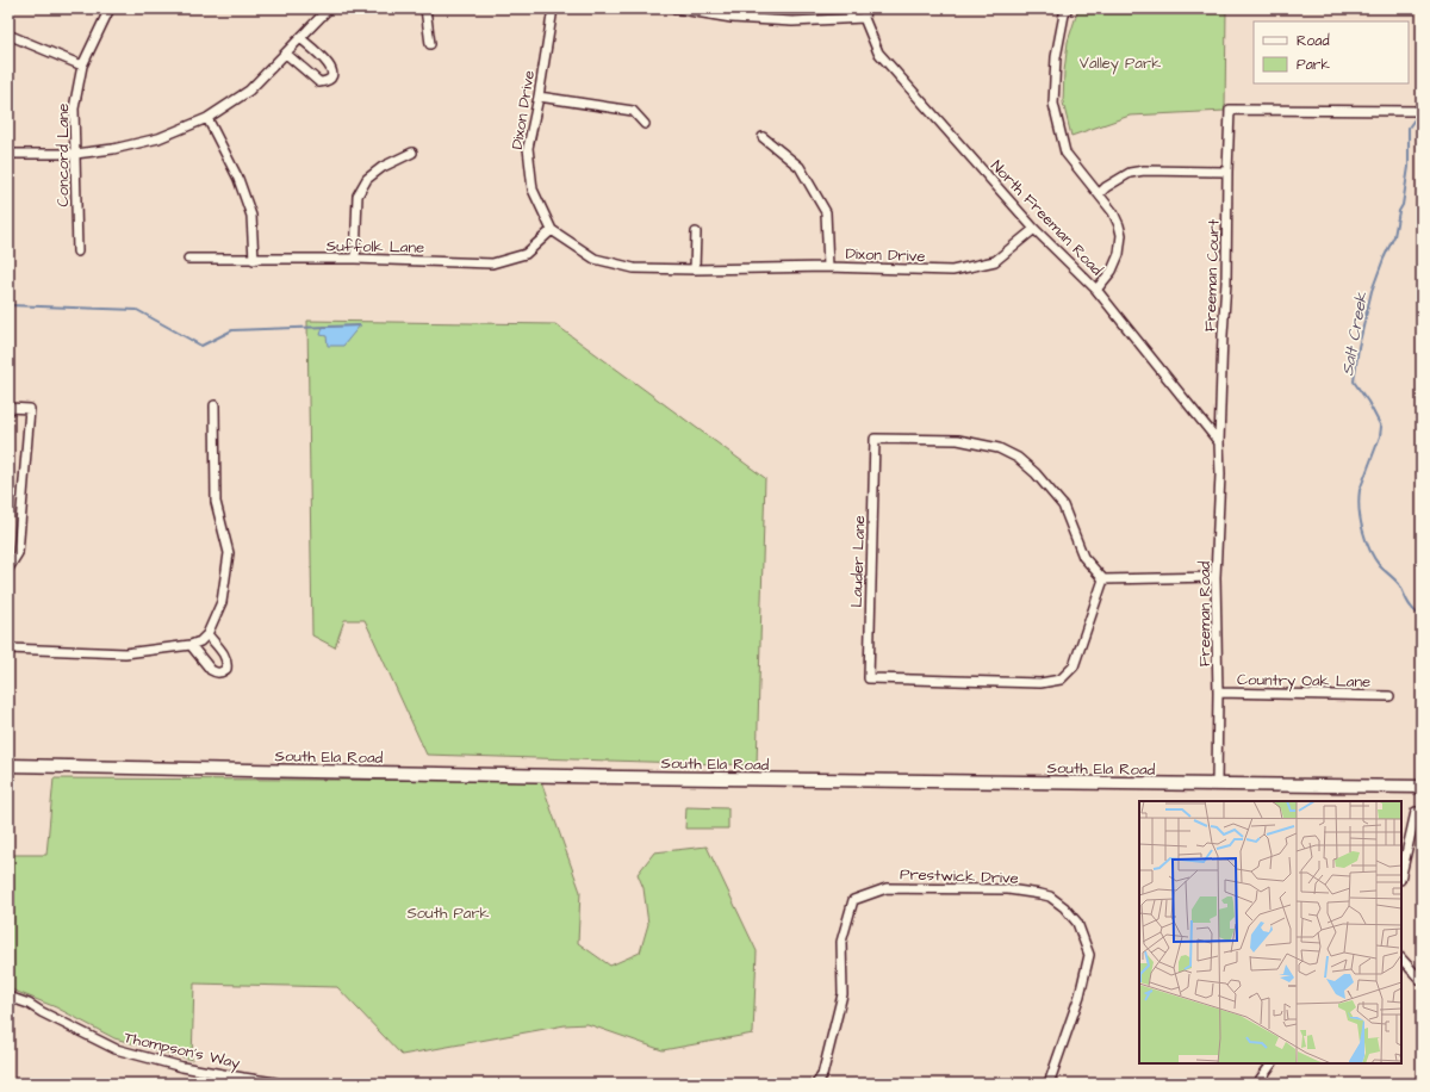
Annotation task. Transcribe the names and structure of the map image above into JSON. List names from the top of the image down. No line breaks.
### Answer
{"streets":{"main road":["South Ela Road"],"street":["Dixon Drive","Concord Lane","North Freeman Road","Suffolk Lane","Freeman Court","Lauder Lane","Freeman Road","Country Oak Lane","Prestwick Drive","Thompson's Way"]},"crossings":[["Dixon Drive","North Freeman Road"],["Dixon Drive","Suffolk Lane"],["North Freeman Road","Freeman Court"],["North Freeman Road","Freeman Road"],["Freeman Court","Freeman Road"],["Freeman Road","Country Oak Lane"],["Freeman Road","South Ela Road"]],"water":["Salt Creek"],"parks":["Valley Park","South Park"],"legend":["Road","Park"]}
